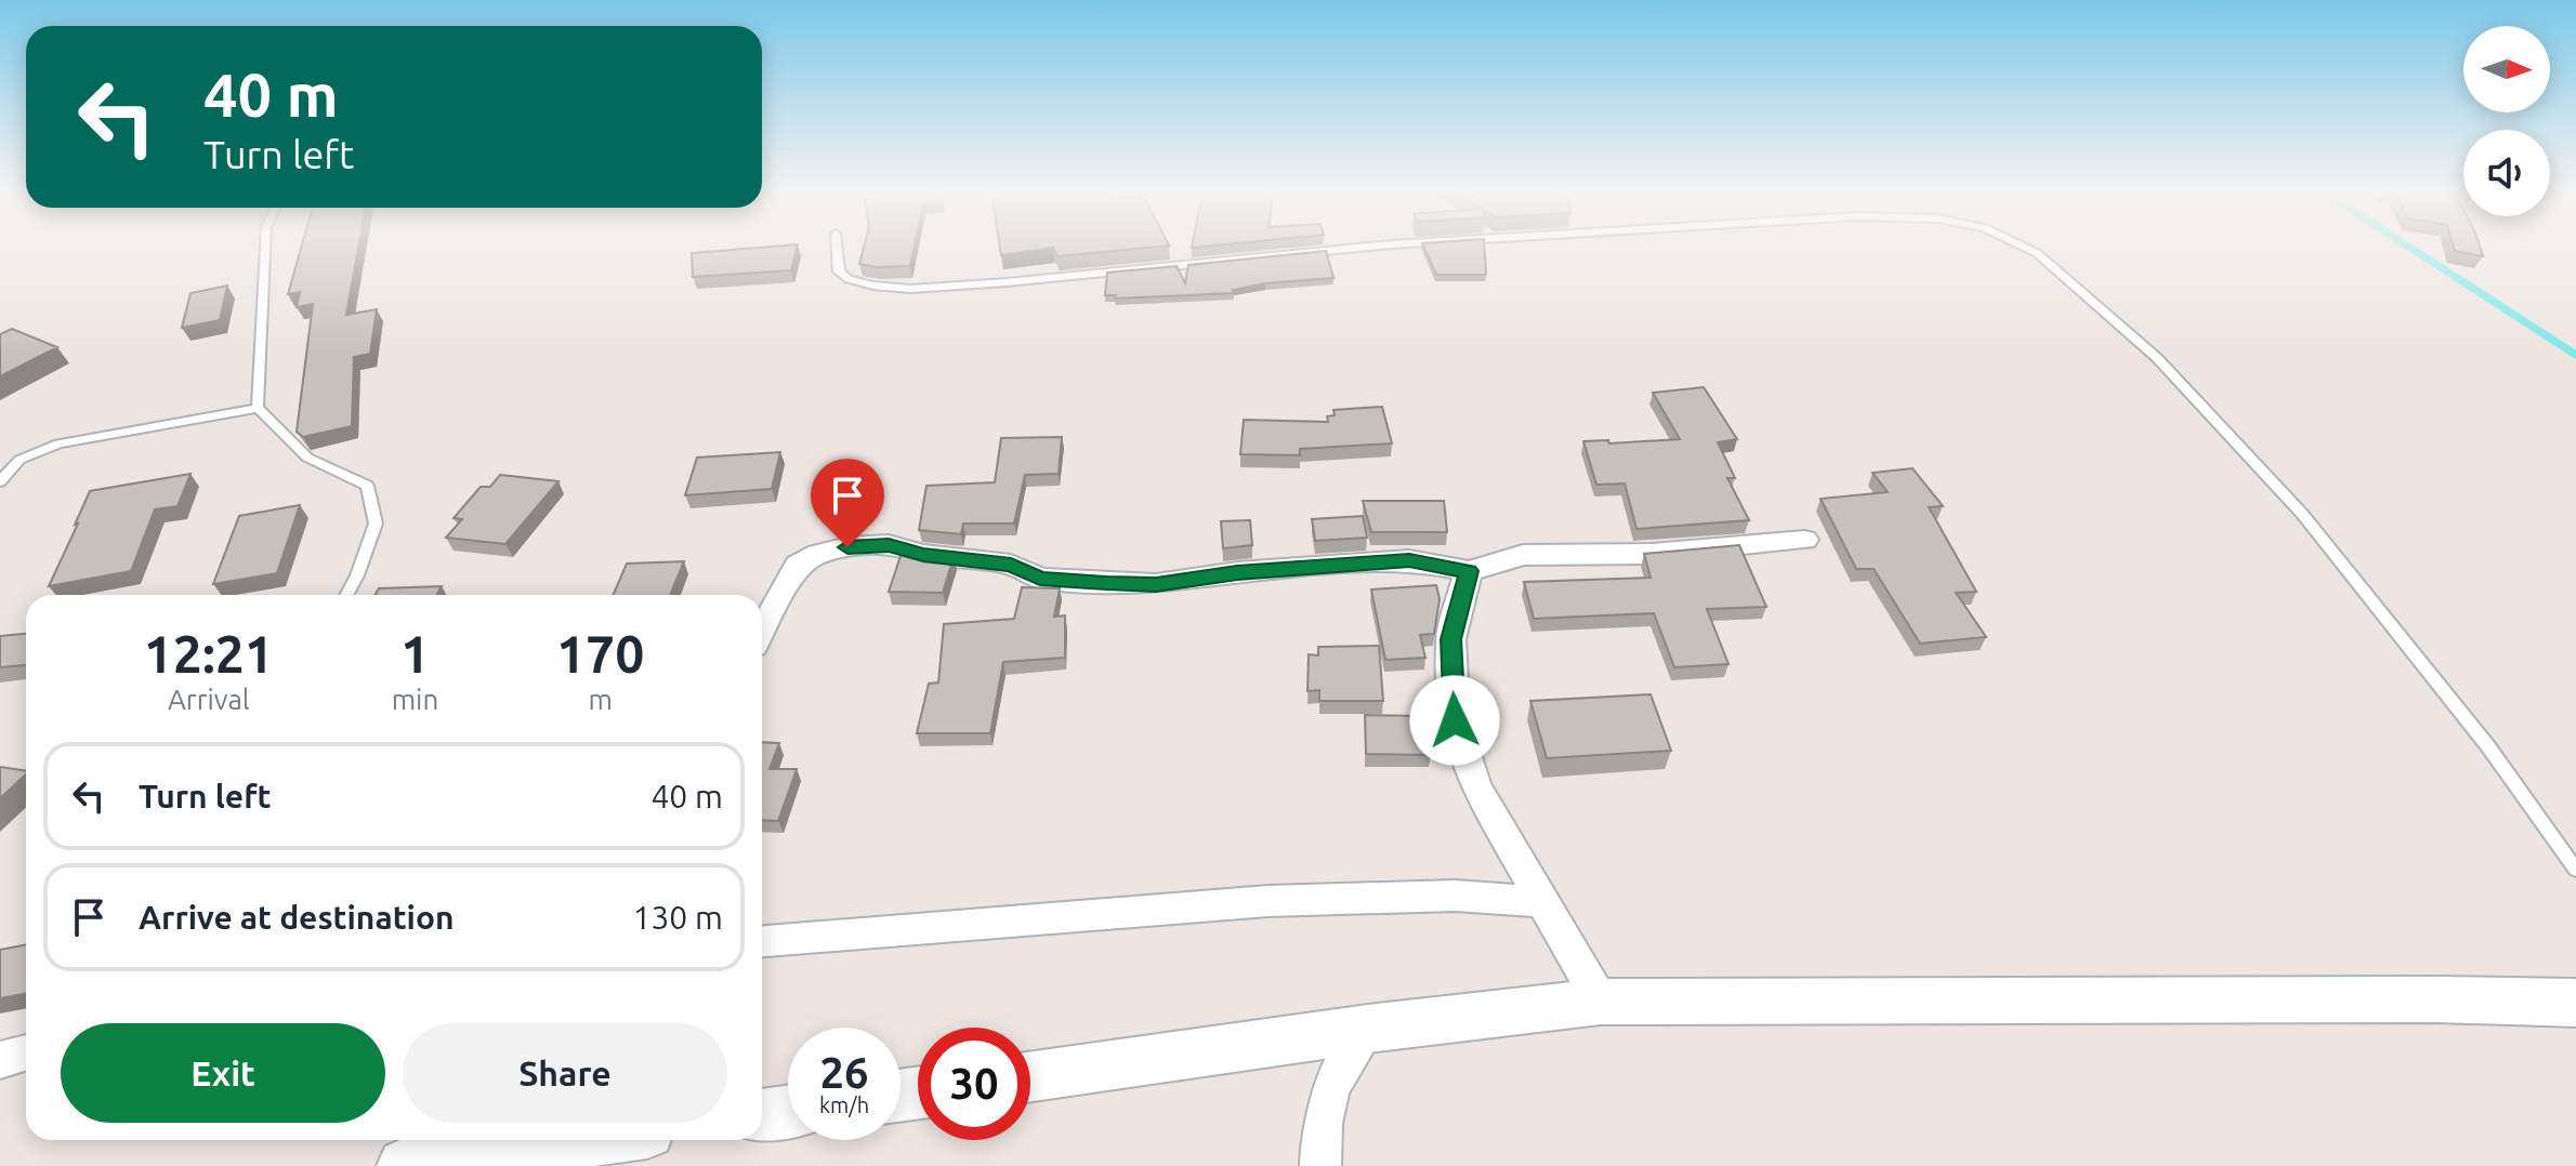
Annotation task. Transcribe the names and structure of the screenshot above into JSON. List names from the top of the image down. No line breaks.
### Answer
{"north":"right","page":{"turn":["40 m","Turn left"],"eta":["12:21","Arrival","1","min","170","m"],"list":[{"name":"Turn left","value":"40 m"},{"name":"Arrive at destination","value":"130 m"}],"buttons":["Exit","Share"],"speed":"26 km/h","limit":"30"}}
